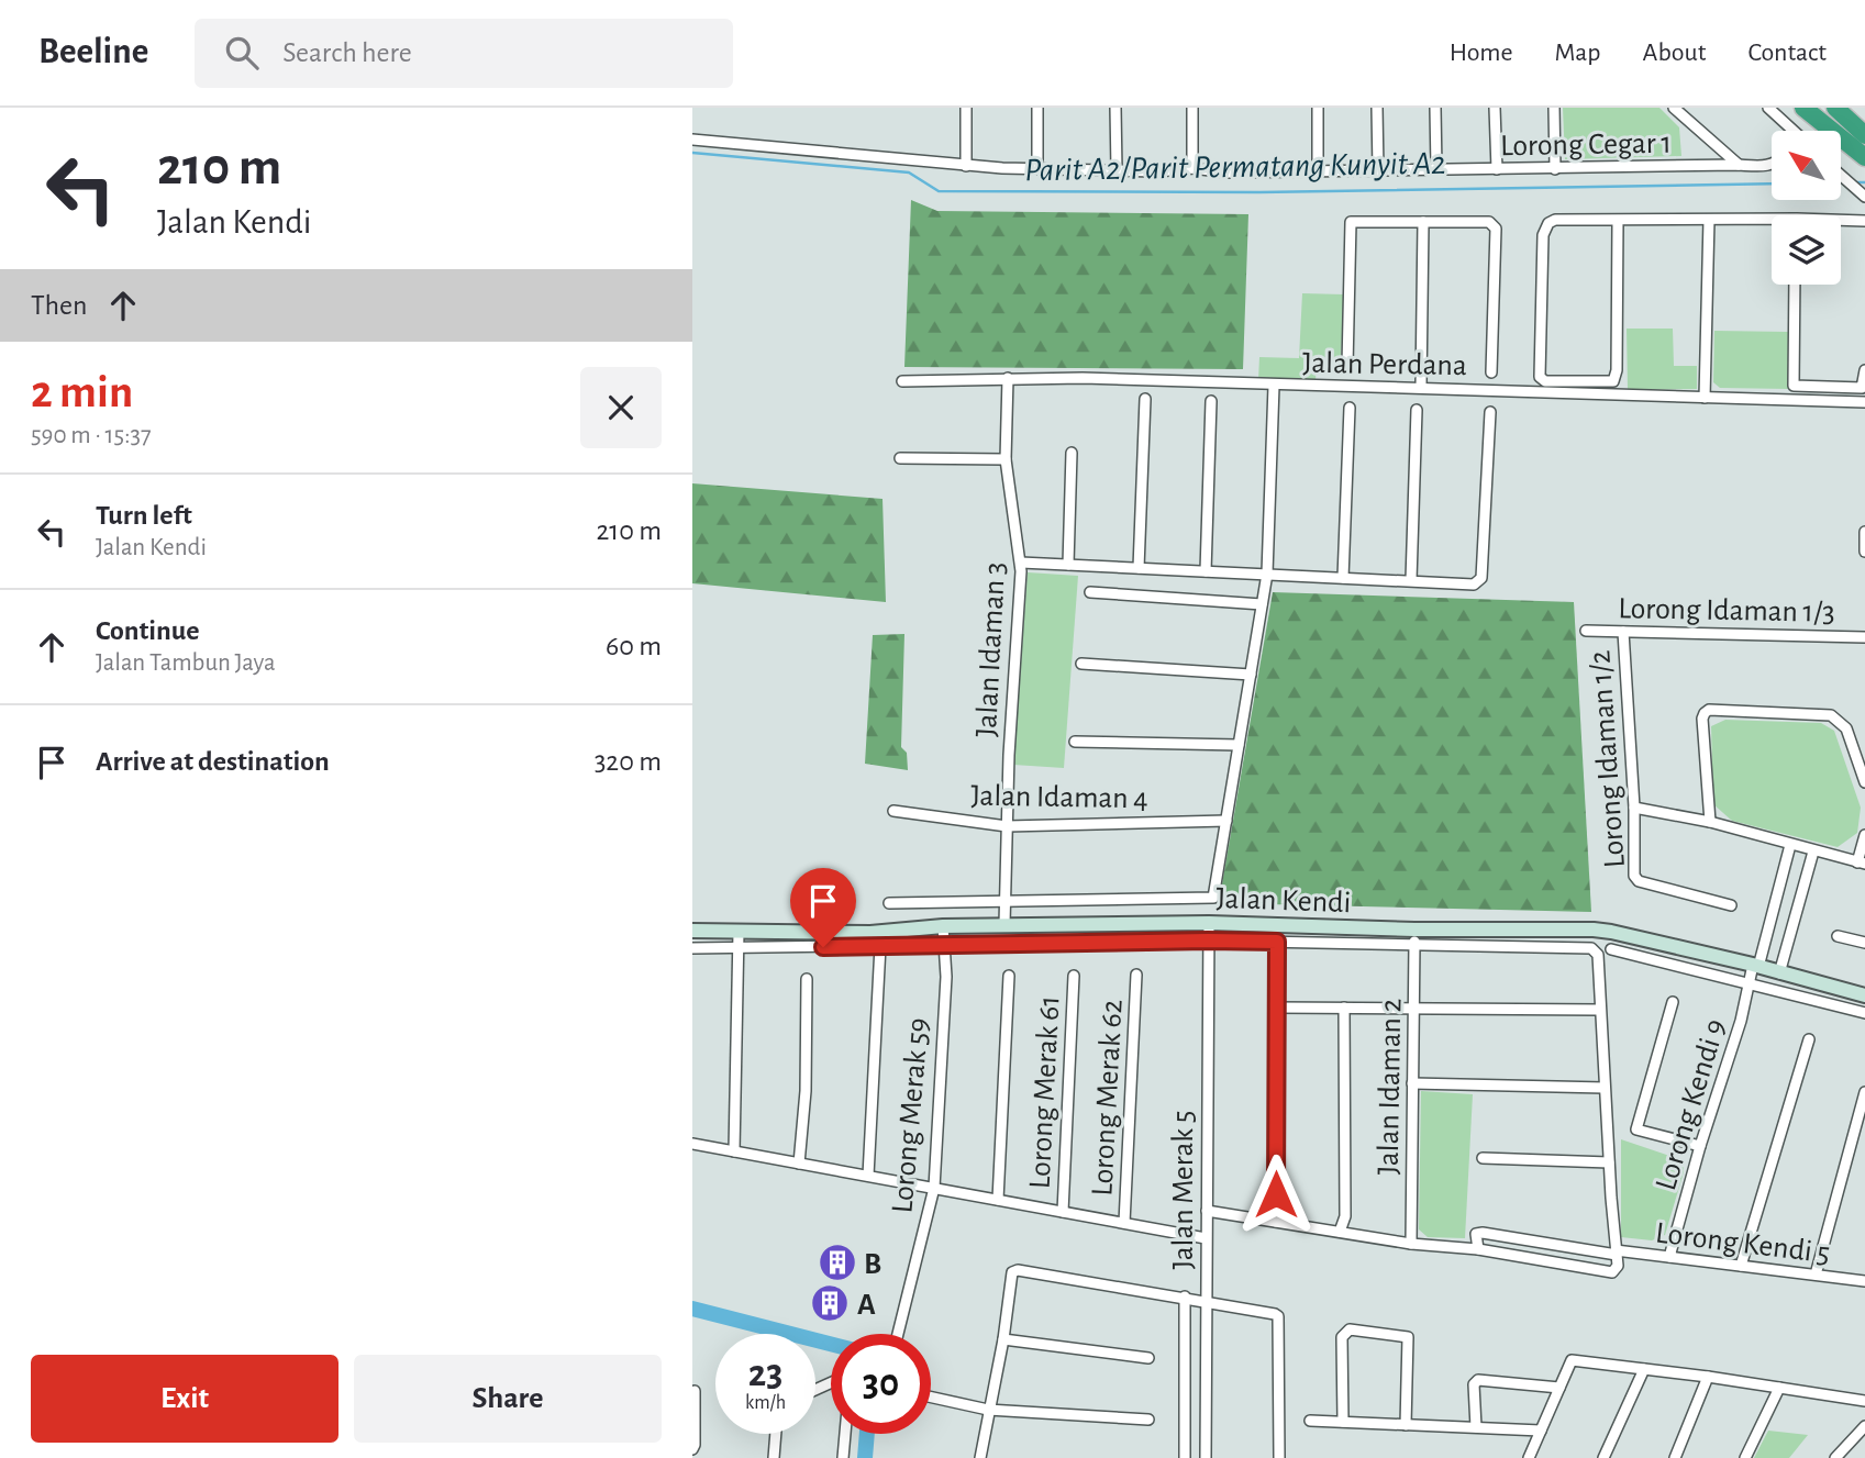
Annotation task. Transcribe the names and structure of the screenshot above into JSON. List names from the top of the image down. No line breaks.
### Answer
{"streets":{"street":["Lorong Cegar 1","Jalan Perdana","Lorong Idaman 1/3","Jalan Idaman 3","Lorong Idaman 1/2","Jalan Idaman 4","Jalan Kendi","Jalan Idaman 2","Lorong Merak 61","Lorong Merak 62","Lorong Kendi 9","Lorong Merak 59","Jalan Merak 5","Lorong Kendi 5"]},"crossings":[["Jalan Perdana","Jalan Idaman 3"],["Lorong Idaman 1/3","Lorong Idaman 1/2"],["Jalan Idaman 3","Jalan Idaman 4"],["Jalan Idaman 3","Jalan Kendi"],["Jalan Idaman 4","Jalan Kendi"],["Jalan Kendi","Jalan Idaman 2"],["Jalan Kendi","Lorong Kendi 9"],["Jalan Kendi","Lorong Merak 59"],["Jalan Kendi","Jalan Merak 5"],["Lorong Kendi 9","Lorong Kendi 5"]],"water":["Parit A2/Parit Permatang Kunyit A2"],"places":{"building":["B","A"]},"north":"top left","page":{"header":"Beeline","search":"Search here","nav":["Home","Map","About","Contact"],"turn":["210 m","Jalan Kendi"],"then":"Then","heading":["2 min","590 m · 15:37"],"list":[{"name":"Turn left","note":"Jalan Kendi","value":"210 m"},{"name":"Continue","note":"Jalan Tambun Jaya","value":"60 m"},{"name":"Arrive at destination","value":"320 m"}],"speed":"23 km/h","limit":"30","buttons":["Exit","Share"]}}
